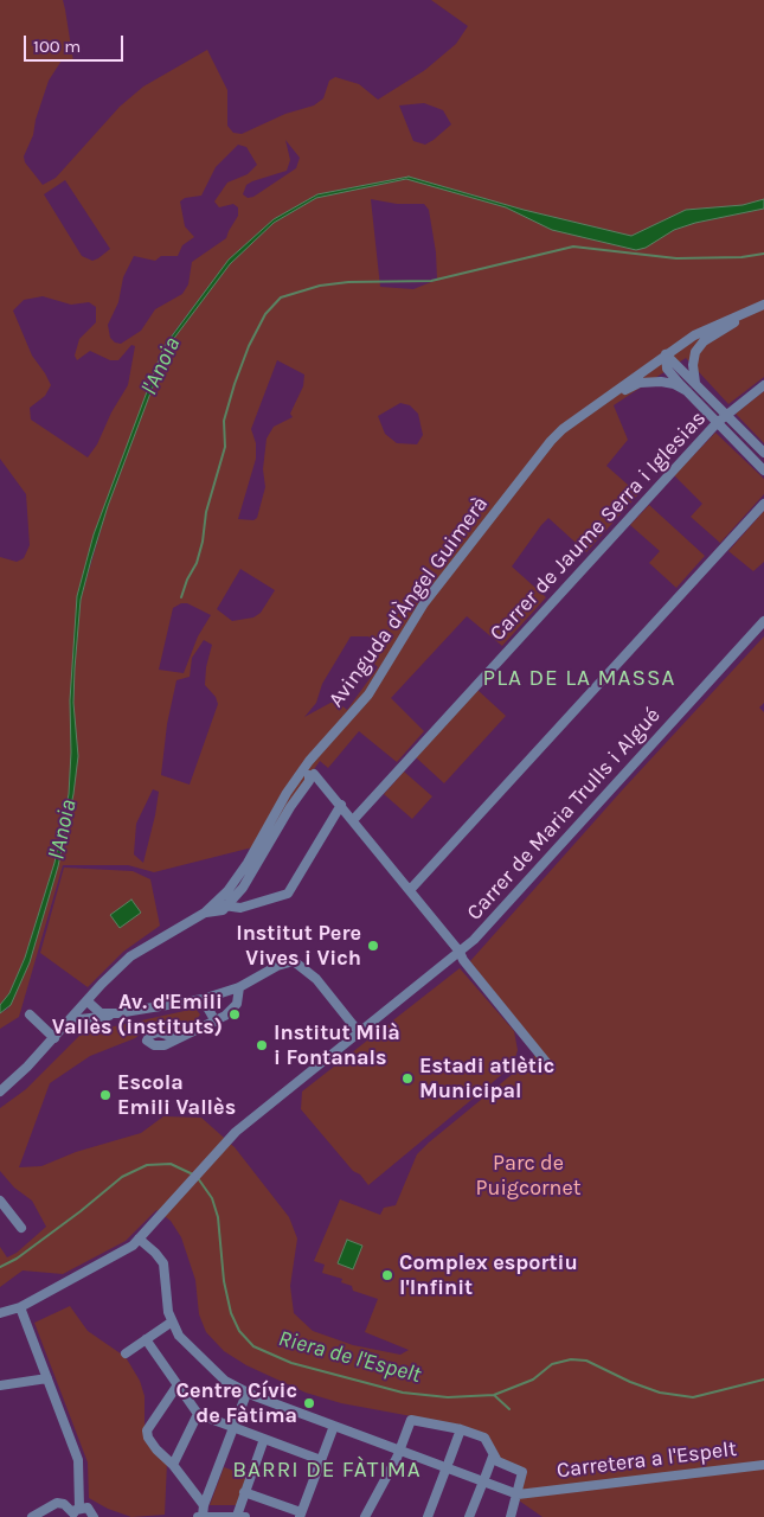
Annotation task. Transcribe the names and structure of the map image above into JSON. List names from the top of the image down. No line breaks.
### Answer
{"streets":{"street":["Carrer de Jaume Serra i Iglesias","Avinguda d'Àngel Guimerà","Carrer de Maria Trulls i Algué","Carretera a l'Espelt"]},"districts":["PLA DE LA MASSA","BARRI DE FÀTIMA"],"water":["l'Anoia","Riera de l'Espelt"],"parks":["Parc de Puigcornet"],"places":["Institut Pere Vives i Vich","Av. d'Emili Vallès (instituts)","Institut Milà i Fontanals","Estadi atlètic Municipal","Escola Emili Vallès","Complex esportiu l'Infinit","Centre Cívic de Fàtima"],"scale_bar":"100 m"}
